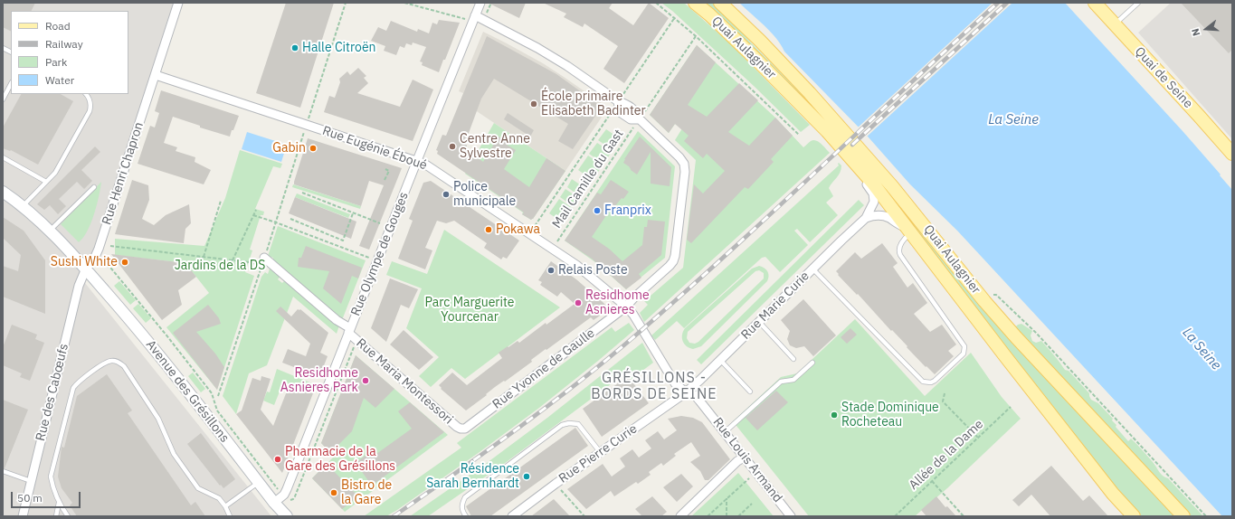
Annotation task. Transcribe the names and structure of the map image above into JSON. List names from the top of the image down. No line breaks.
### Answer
{"streets":{"main road":["Quai Aulagnier","Quai de Seine","Avenue des Grésillons"],"street":["Rue Eugénie Éboué","Rue Henri Chapron","Rue Olympe de Gouges","Rue Marie Curie","Rue Yvonne de Gaulle","Rue Maria Montessori","Rue des Cabœufs","Rue Pierre Curie","Rue Louis Armand"],"path":["Mail Camille du Gast","Allée de la Dame"]},"crossings":[["Quai Aulagnier","Rue Marie Curie"],["Rue Eugénie Éboué","Rue Henri Chapron"],["Rue Eugénie Éboué","Mail Camille du Gast"],["Rue Eugénie Éboué","Rue Olympe de Gouges"],["Rue Eugénie Éboué","Rue Marie Curie"],["Rue Eugénie Éboué","Rue Yvonne de Gaulle"],["Rue Eugénie Éboué","Rue Pierre Curie"],["Rue Eugénie Éboué","Rue Louis Armand"],["Rue Henri Chapron","Avenue des Grésillons"],["Rue Henri Chapron","Rue des Cabœufs"],["Mail Camille du Gast","Rue Yvonne de Gaulle"],["Rue Olympe de Gouges","Rue Yvonne de Gaulle"],["Rue Olympe de Gouges","Rue Maria Montessori"],["Rue Olympe de Gouges","Avenue des Grésillons"],["Rue Marie Curie","Rue Pierre Curie"],["Rue Marie Curie","Rue Louis Armand"],["Rue Yvonne de Gaulle","Rue Maria Montessori"],["Avenue des Grésillons","Rue des Cabœufs"],["Rue Pierre Curie","Rue Louis Armand"]],"districts":["GRÉSILLONS - BORDS DE SEINE"],"water":["La Seine"],"parks":["Jardins de la DS","Parc Marguerite Yourcenar"],"places":["Halle Citroën","École primaire Elisabeth Badinter","Centre Anne Sylvestre","Gabin","Police municipale","Franprix","Pokawa","Sushi White","Relais Poste","Residhome Asnieres","Residhome Asnieres Park","Stade Dominique Rocheteau","Pharmacie de la Gare des Grésillons","Résidence Sarah Bernhardt","Bistro de la Gare"],"legend":["Road","Railway","Park","Water"],"scale_bar":"50 m","north":"left"}
